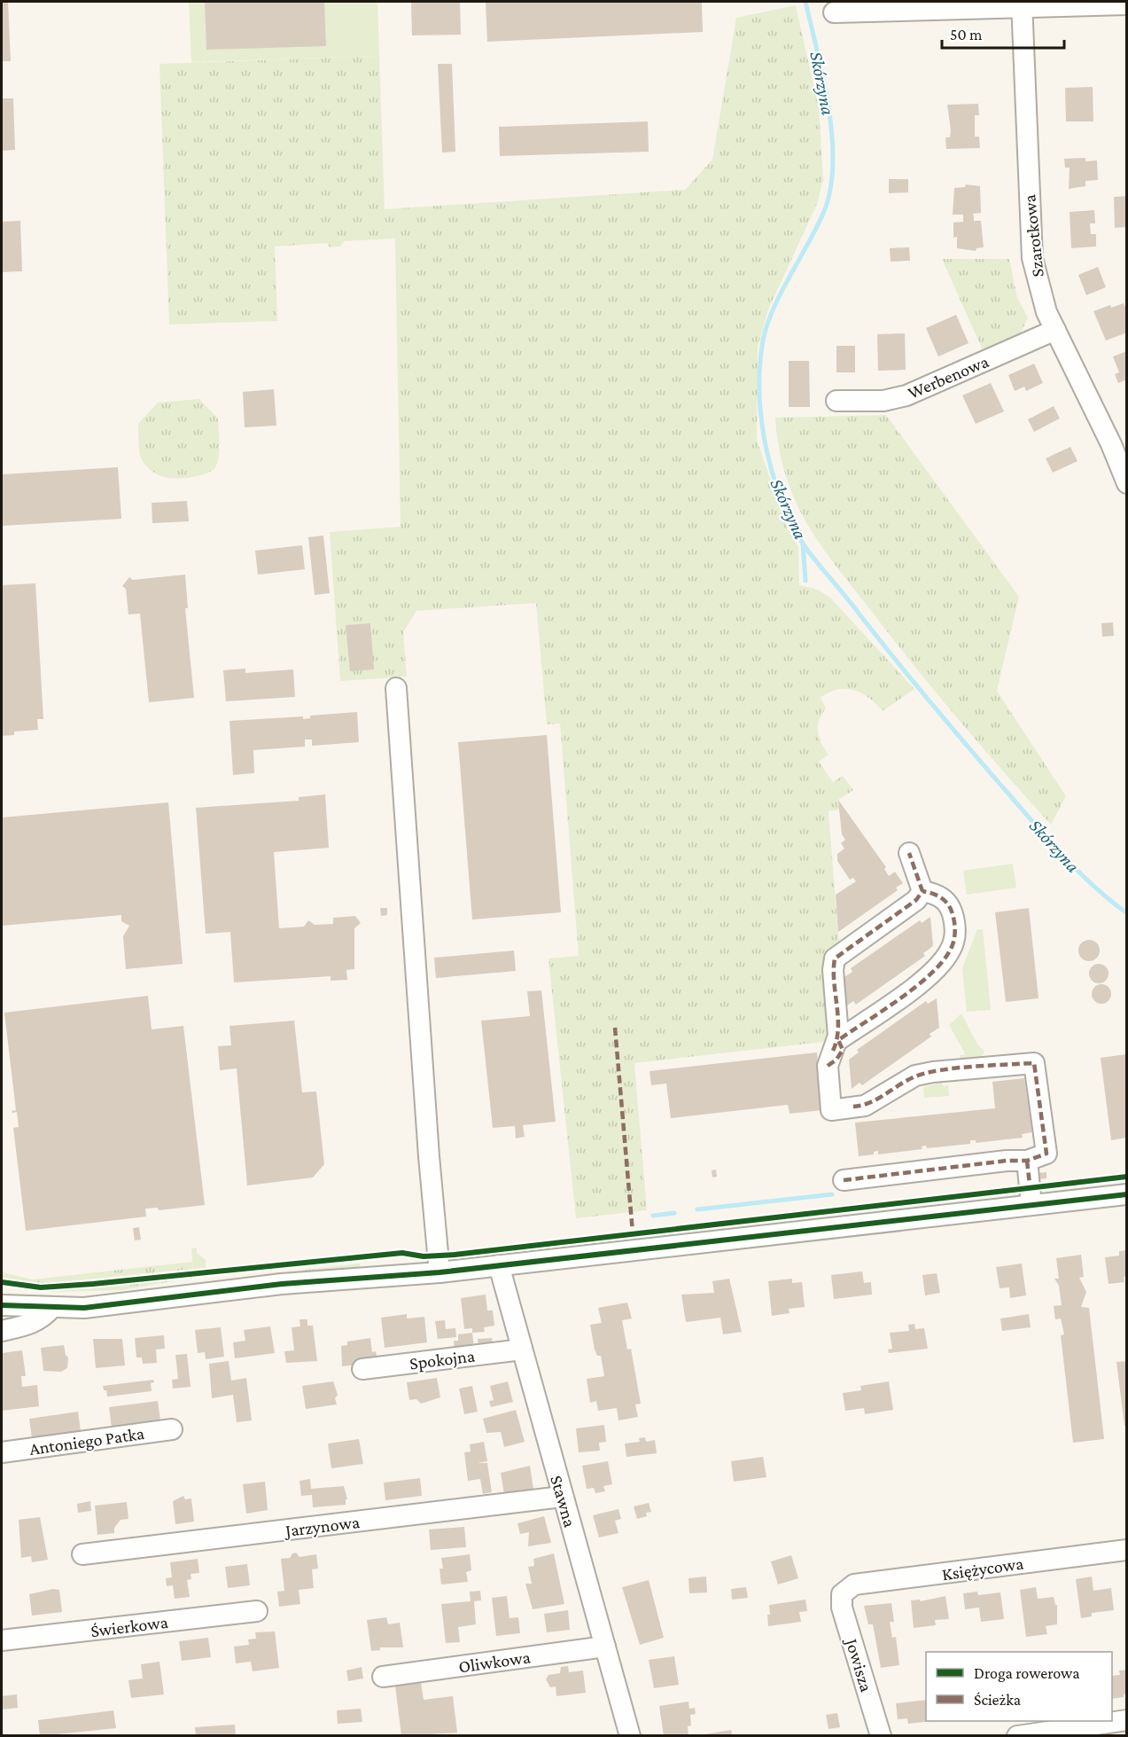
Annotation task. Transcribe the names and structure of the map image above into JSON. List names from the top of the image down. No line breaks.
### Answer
{"streets":{"street":["Szarotkowa","Werbenowa","Spokojna","Antoniego Patka","Stawna","Jarzynowa","Księżycowa","Świerkowa","Oliwkowa","Jowisza"]},"crossings":[["Szarotkowa","Werbenowa"],["Spokojna","Stawna"],["Stawna","Jarzynowa"],["Stawna","Oliwkowa"],["Księżycowa","Jowisza"]],"water":["Skórzyna"],"legend":["Droga rowerowa","Ścieżka"],"scale_bar":"50 m"}
